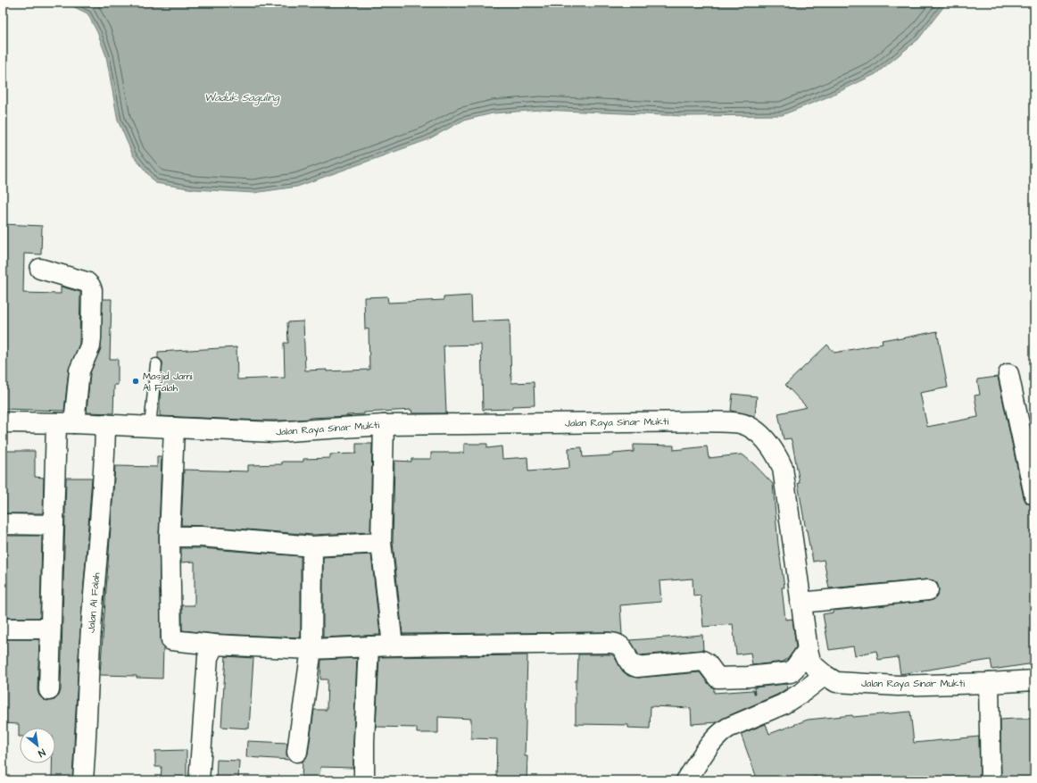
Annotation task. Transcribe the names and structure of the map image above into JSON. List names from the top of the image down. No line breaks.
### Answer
{"streets":{"main road":["Jalan Raya Sinar Mukti","Jalan Al Falah"]},"crossings":[["Jalan Raya Sinar Mukti","Jalan Al Falah"]],"water":["Waduk Saguling"],"places":["Masjid Jami Al Falah"],"north":"bottom right"}
